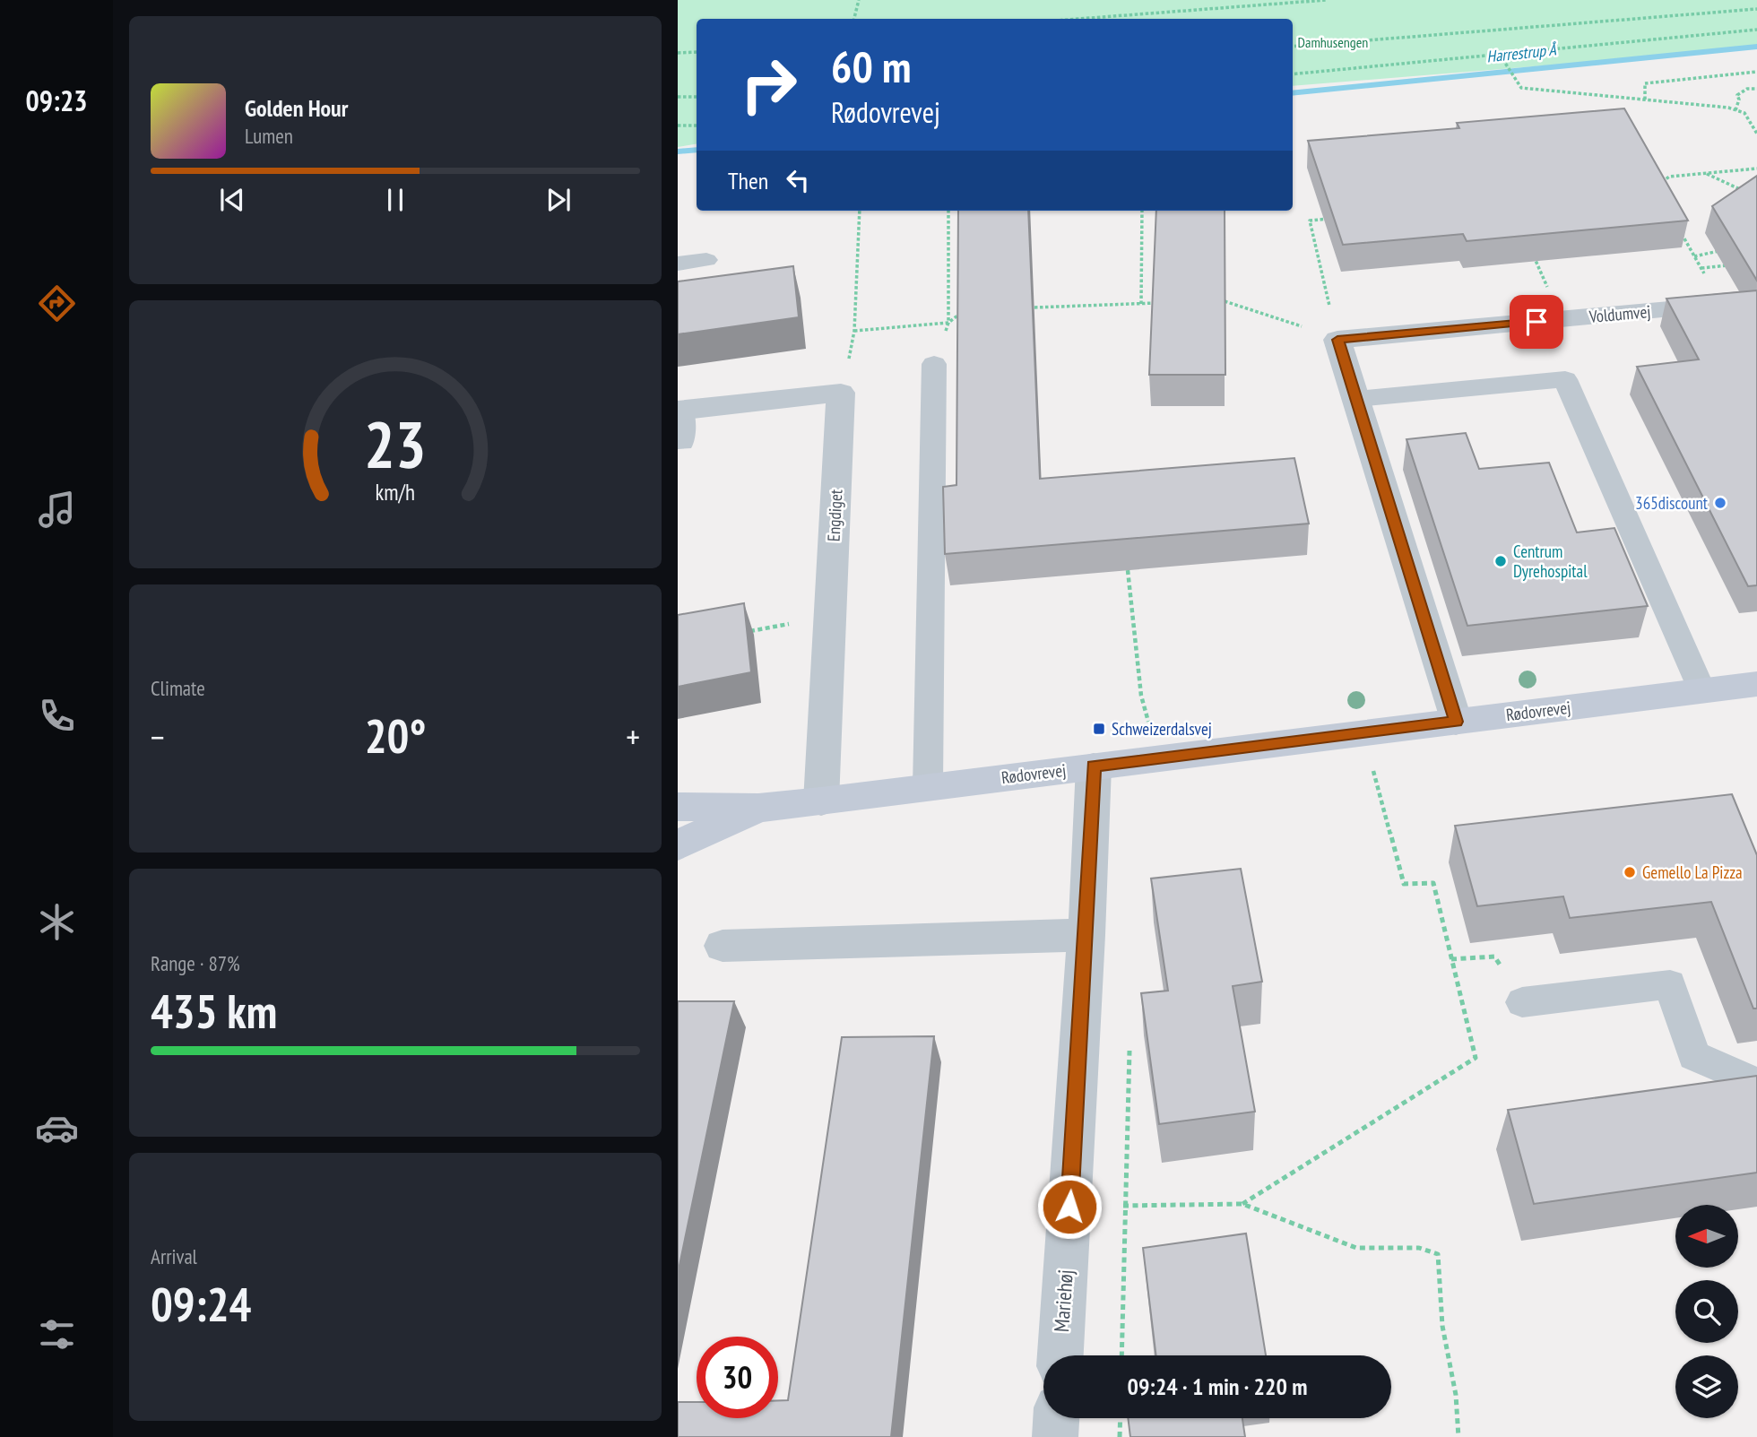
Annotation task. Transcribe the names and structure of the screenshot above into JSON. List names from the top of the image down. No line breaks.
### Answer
{"streets":{"street":["Voldumvej","Engdiget","Rødovrevej","Mariehøj"]},"crossings":[["Engdiget","Rødovrevej"],["Rødovrevej","Mariehøj"]],"water":["Harrestrup Å"],"parks":["Damhusengen"],"places":{"other":["365discount","Centrum Dyrehospital","Gemello La Pizza"],"transit":["Schweizerdalsvej"]},"north":"left","page":{"tabs":"09:23","turn":["60 m","Rødovrevej"],"song":["Golden Hour","Lumen"],"then":"Then","tile":["Climate",["Range · 87%","435 km"],["Arrival","09:24"]],"heat":["−","20°","+"],"limit":"30","trip":"09:24 · 1 min · 220 m","gauge":["23","km/h"]}}
